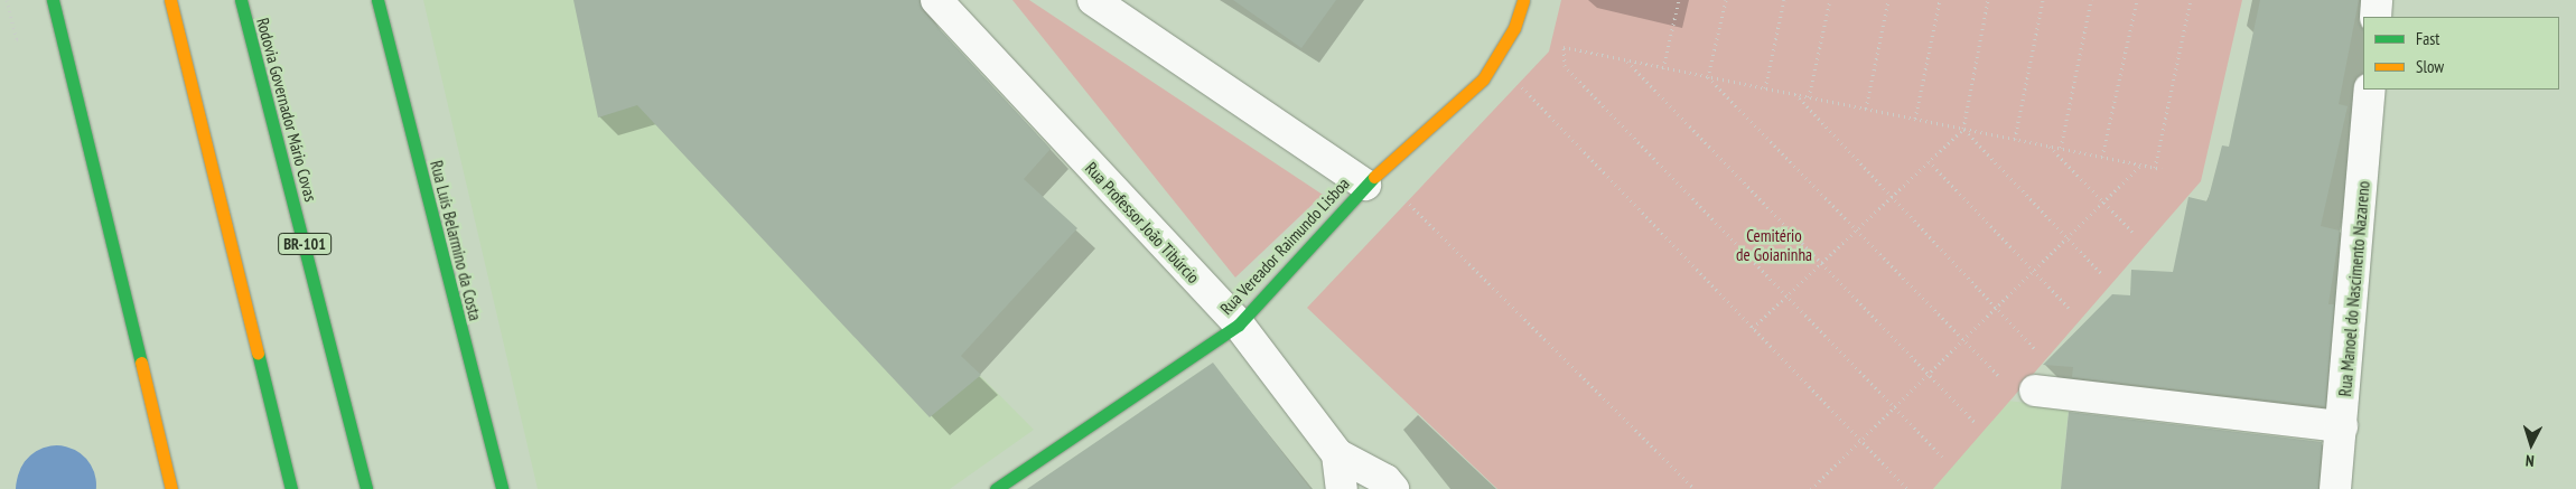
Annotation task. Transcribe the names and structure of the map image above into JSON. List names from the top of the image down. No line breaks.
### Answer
{"streets":{"main road":["Rodovia Governador Mário Covas","Rua Luís Belarmino da Costa","BR-101","Rua Vereador Raimundo Lisboa"],"street":["Rua Professor João Tibúrcio","Rua Manoel do Nascimento Nazareno"]},"crossings":[["Rua Professor João Tibúrcio","Rua Vereador Raimundo Lisboa"]],"parks":["Cemitério de Goianinha"],"legend":["Fast","Slow"],"north":"bottom"}
